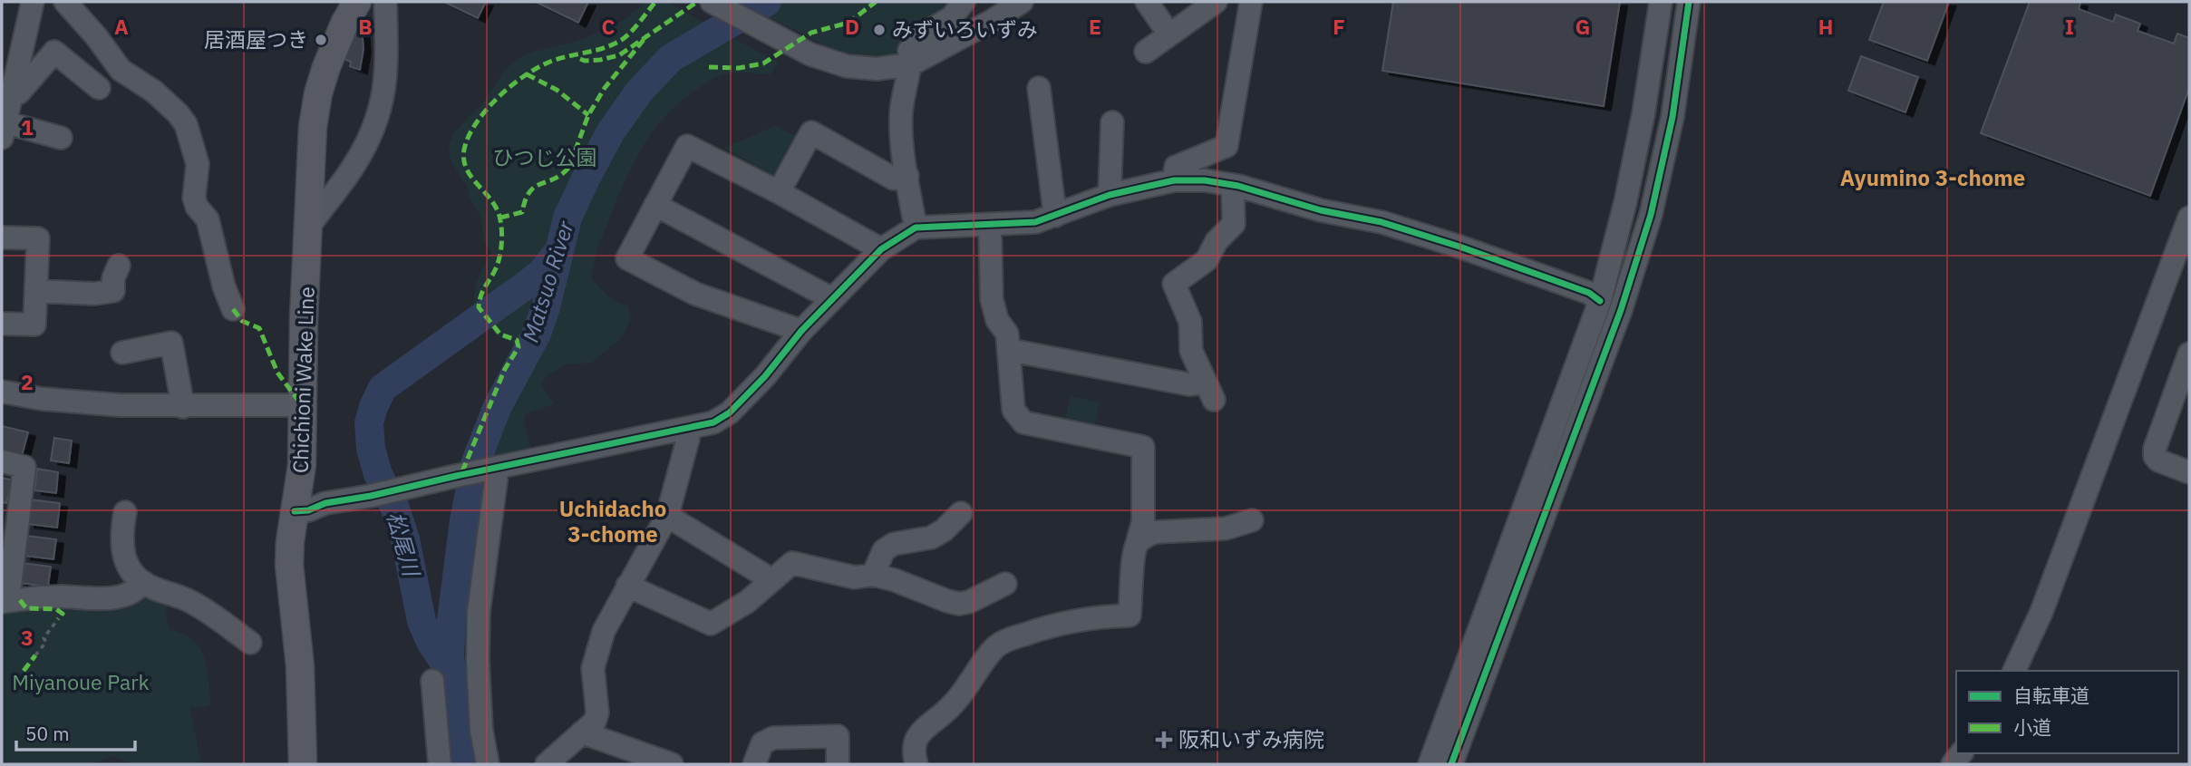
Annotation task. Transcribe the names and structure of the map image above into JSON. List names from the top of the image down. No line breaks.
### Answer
{"streets":{"main road":["Chichioni Wake Line"]},"districts":["Ayumino 3-chome","Uchidacho 3-chome"],"water":["Matsuo River","松尾川"],"parks":["ひつじ公園","Miyanoue Park"],"places":{"other":["みずいろいずみ","居酒屋つき"],"health":["阪和いずみ病院"]},"legend":["自転車道","小道"],"scale_bar":"50 m","grid":{"columns":["A","B","C","D","E","F","G","H","I"],"rows":["1","2","3"]}}
